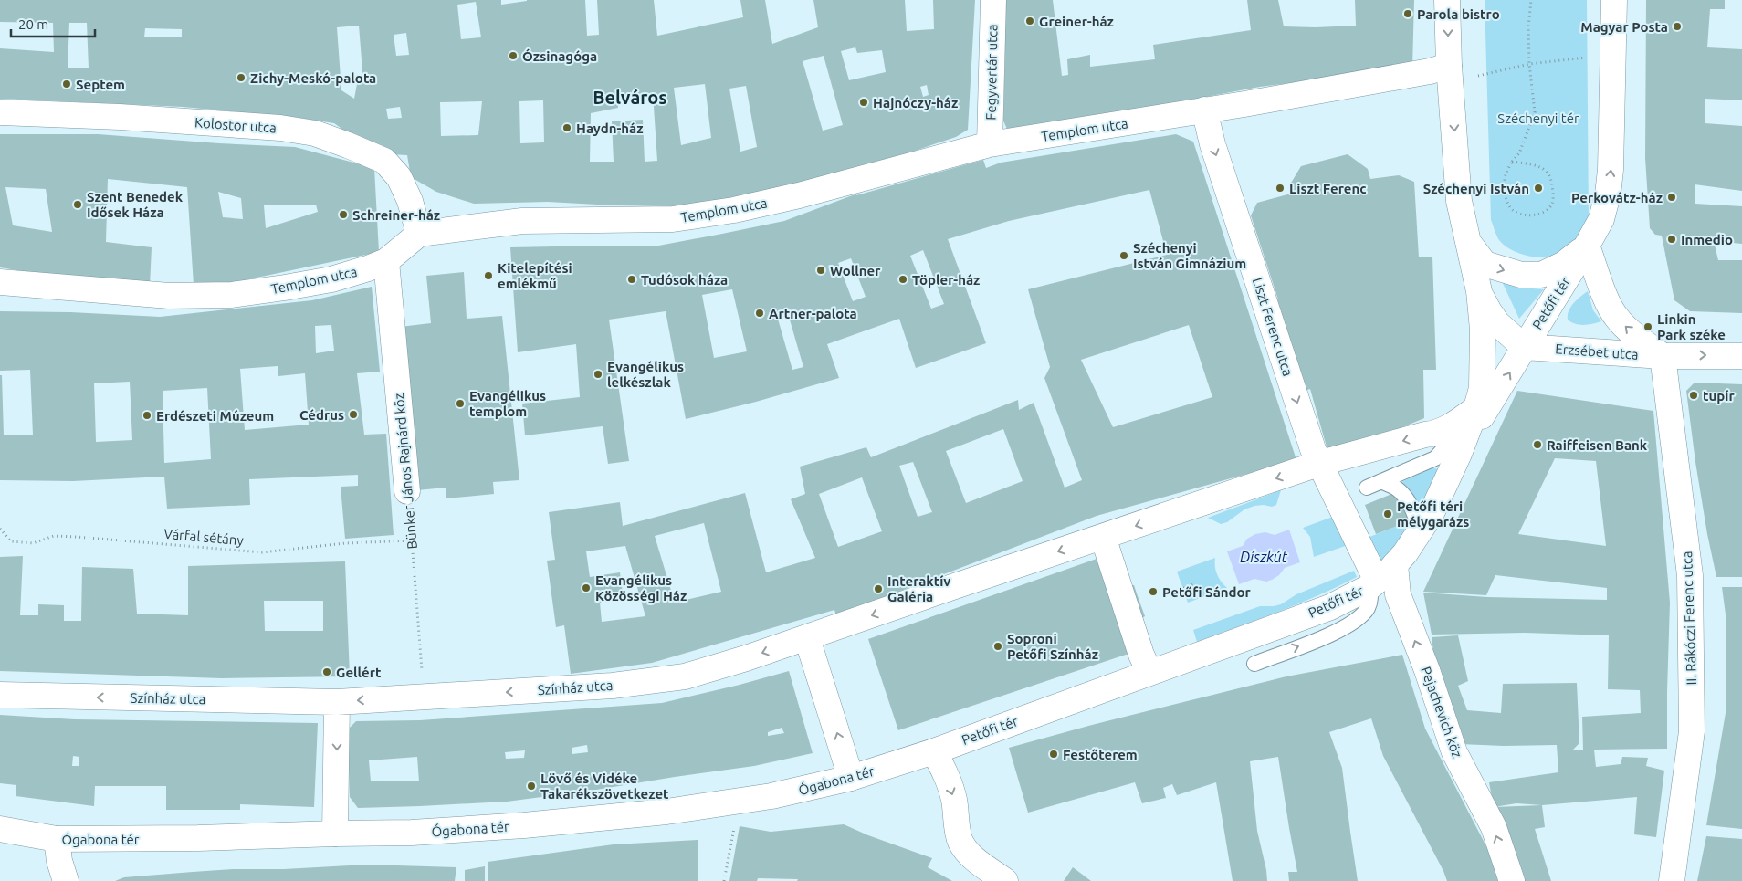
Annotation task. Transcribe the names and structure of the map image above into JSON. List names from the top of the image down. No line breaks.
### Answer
{"streets":{"street":["Fegyvertár utca","Kolostor utca","Templom utca","Petőfi tér","Liszt Ferenc utca","Erzsébet utca","Bünker János Rajnárd köz","II. Rákóczi Ferenc utca","Színház utca","Pejachevich köz","Ógabona tér"],"path":["Várfal sétány"]},"crossings":[["Fegyvertár utca","Templom utca"],["Kolostor utca","Templom utca"],["Templom utca","Liszt Ferenc utca"],["Templom utca","Bünker János Rajnárd köz"],["Petőfi tér","Liszt Ferenc utca"],["Petőfi tér","Erzsébet utca"],["Petőfi tér","Pejachevich köz"],["Petőfi tér","Ógabona tér"],["Erzsébet utca","II. Rákóczi Ferenc utca"],["Bünker János Rajnárd köz","Várfal sétány"]],"one_way":["Erzsébet utca","Színház utca","Pejachevich köz"],"districts":["Belváros"],"water":["Díszkút"],"parks":["Széchenyi tér"],"places":["Parola bistro","Greiner-ház","Magyar Posta","Ózsinagóga","Zichy-Meskó-palota","Septem","Hajnóczy-ház","Haydn-ház","Liszt Ferenc","Széchenyi István","Perkovátz-ház","Szent Benedek Idősek Háza","Schreiner-ház","Inmedio","Széchenyi István Gimnázium","Wollner","Kitelepítési emlékmű","Tudósok háza","Töpler-ház","Artner-palota","Linkin Park széke","Evangélikus lelkészlak","tupír","Evangélikus templom","Cédrus","Erdészeti Múzeum","Raiffeisen Bank","Petőfi téri mélygarázs","Evangélikus Közösségi Ház","Interaktív Galéria","Petőfi Sándor","Soproni Petőfi Színház","Gellért","Festőterem","Lövő és Vidéke Takarékszövetkezet"],"scale_bar":"20 m"}
